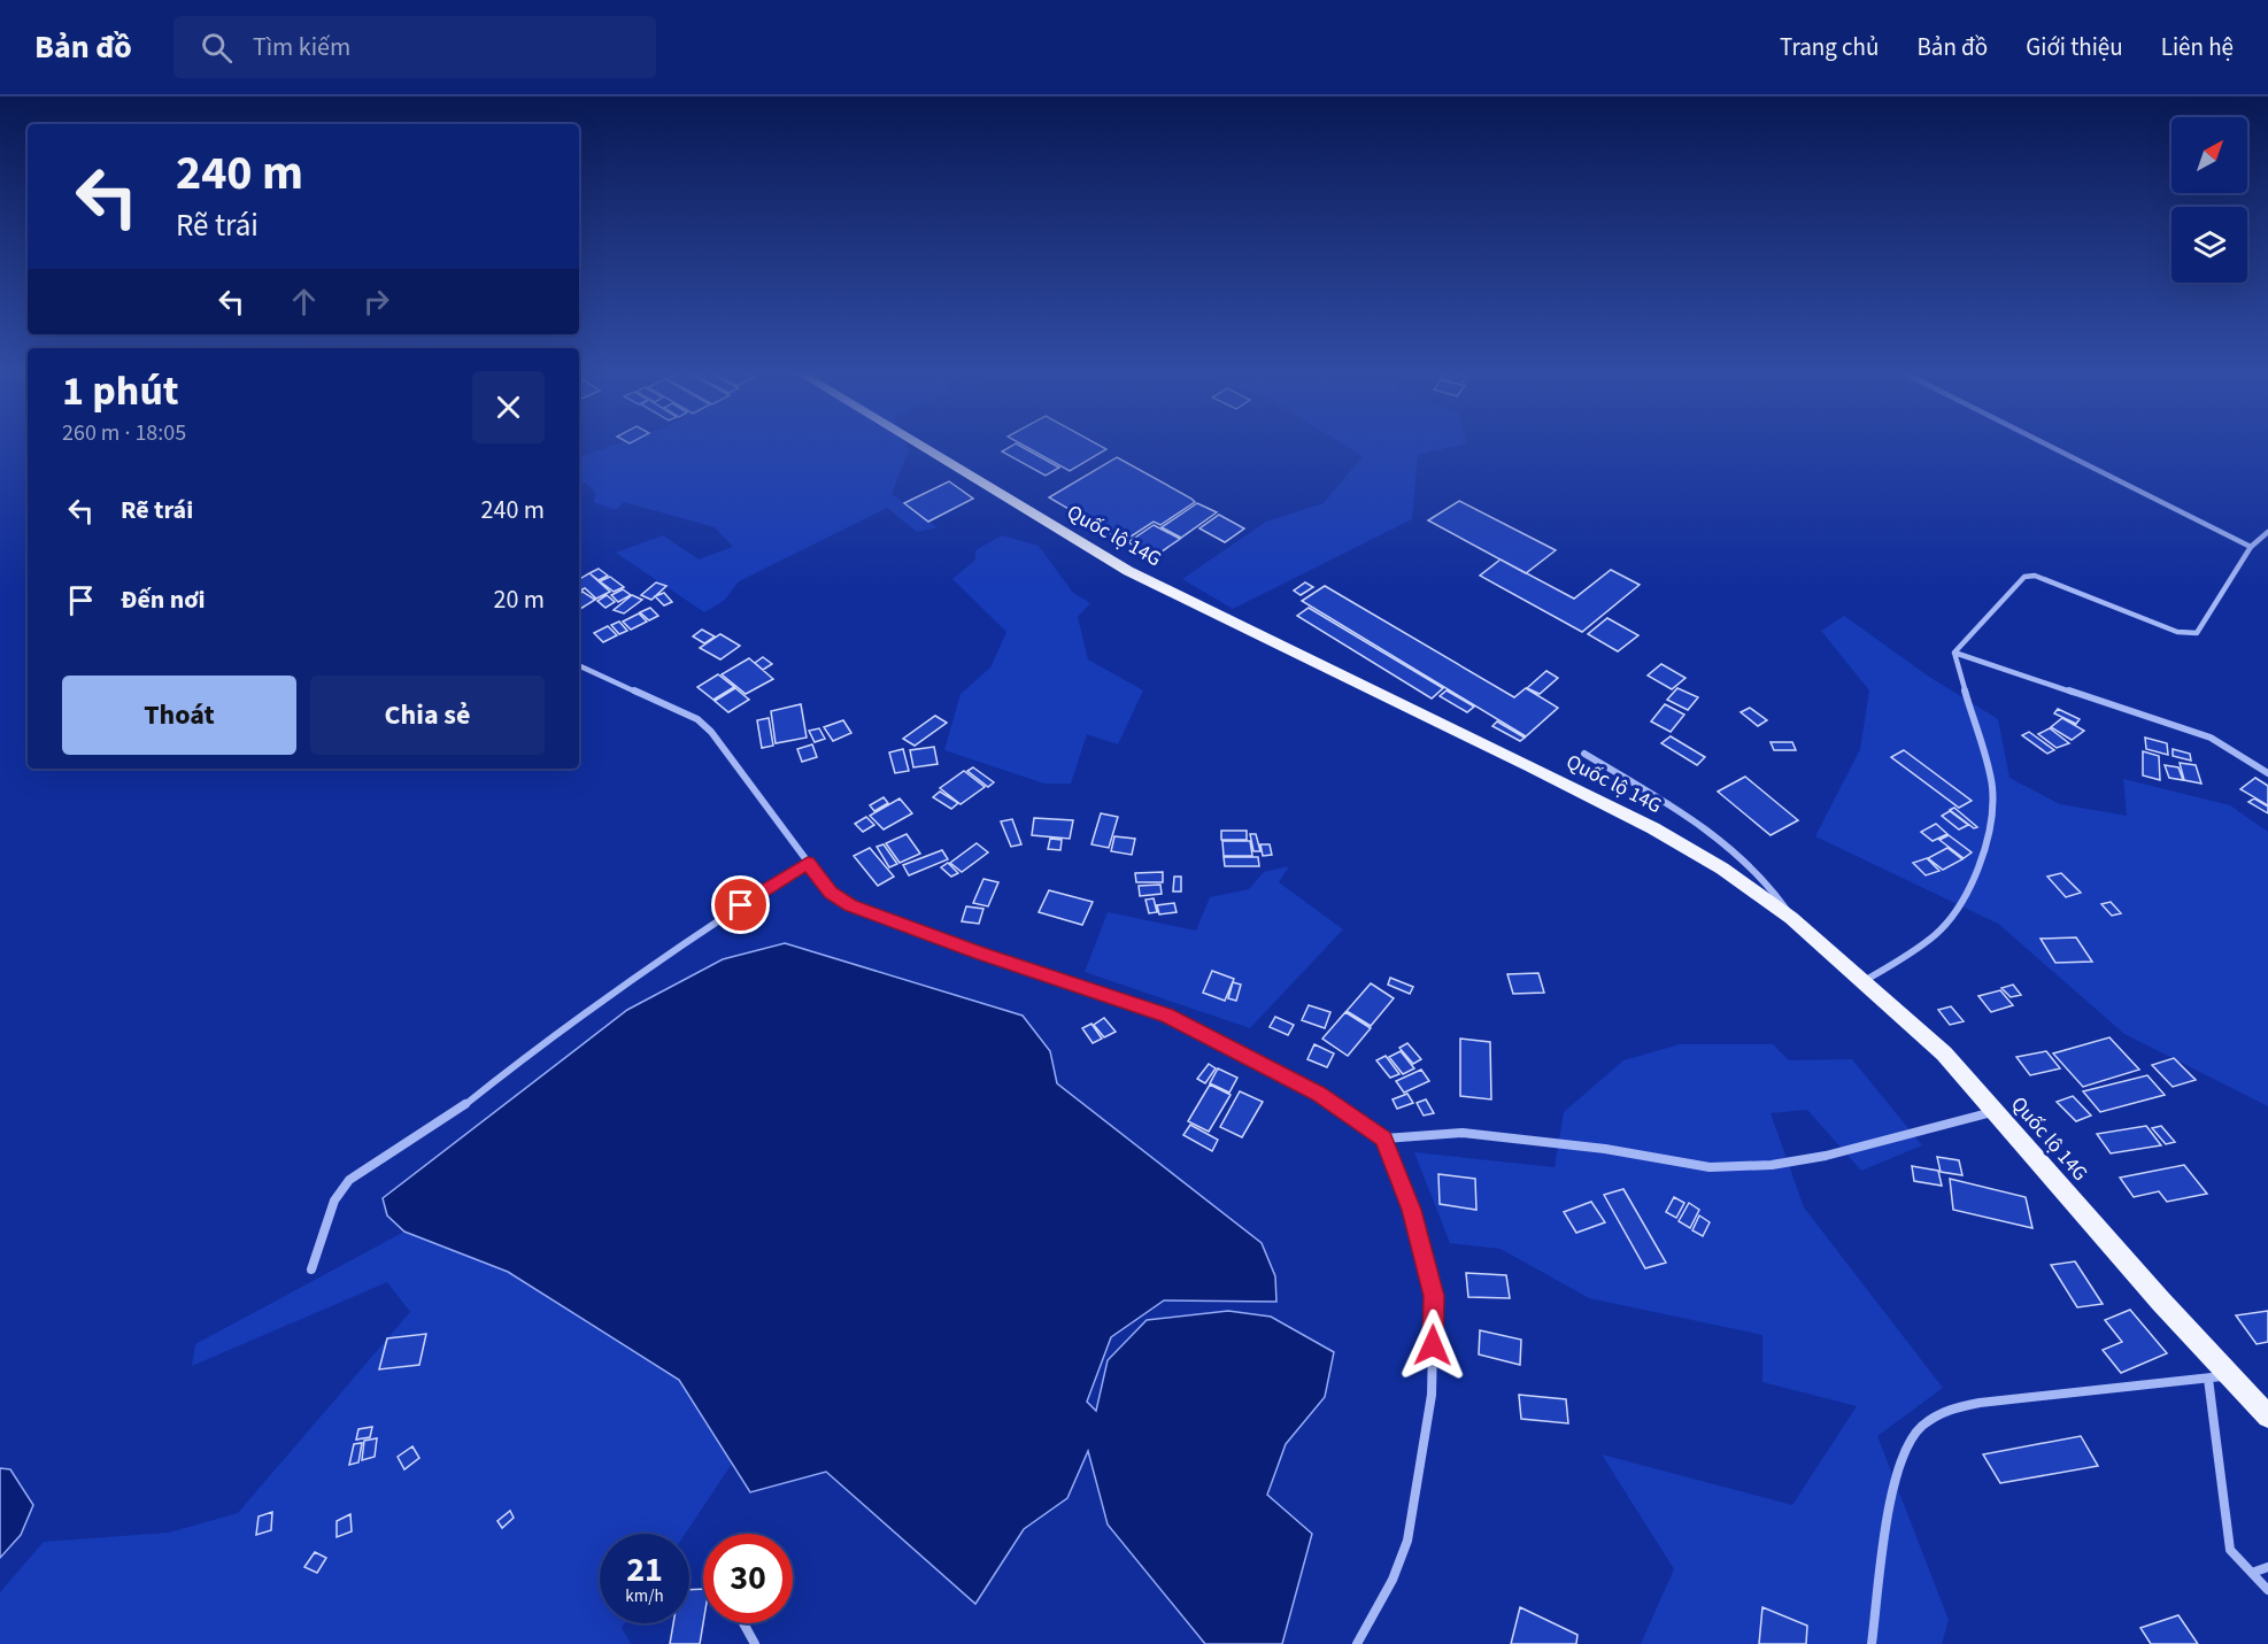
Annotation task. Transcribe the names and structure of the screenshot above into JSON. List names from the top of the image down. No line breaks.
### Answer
{"streets":{"main road":["Quốc lộ 14G"]},"north":"top right","page":{"header":"Bản đồ","search":"Tìm kiếm","nav":["Trang chủ","Bản đồ","Giới thiệu","Liên hệ"],"turn":["240 m","Rẽ trái"],"heading":["1 phút","260 m · 18:05"],"list":[{"name":"Rẽ trái","value":"240 m"},{"name":"Đến nơi","value":"20 m"}],"buttons":["Thoát","Chia sẻ"],"speed":"21 km/h","limit":"30"}}
